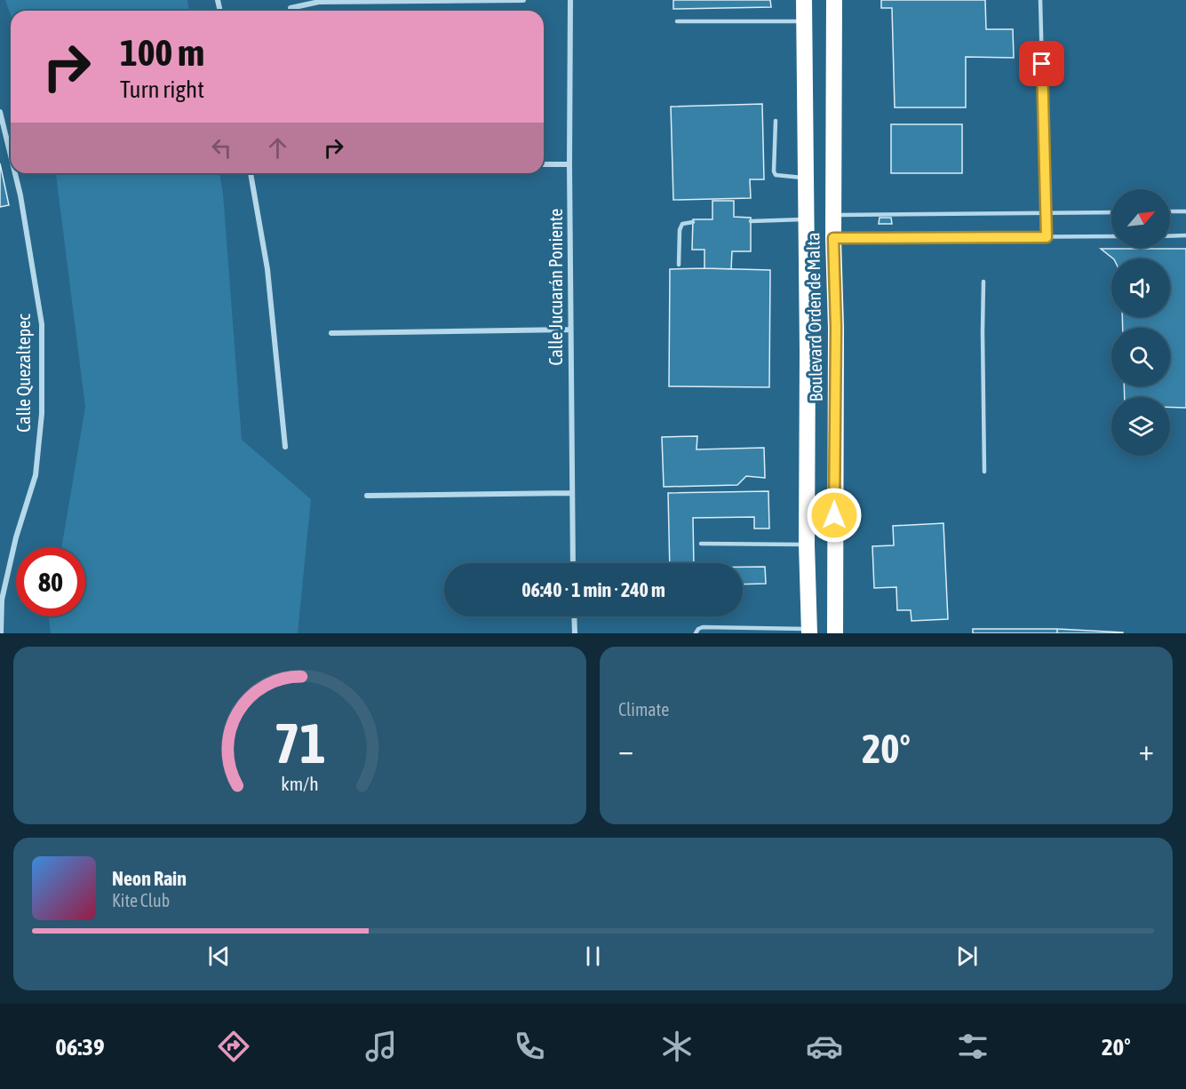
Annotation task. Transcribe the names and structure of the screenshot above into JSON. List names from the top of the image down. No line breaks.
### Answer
{"streets":{"highway":["Boulevard Orden de Malta"],"street":["Calle Jucuarán Poniente","Calle Quezaltepec"]},"north":"top right","page":{"turn":["100 m","Turn right"],"limit":"80","trip":"06:40 · 1 min · 240 m","tile":"Climate","heat":["−","20°","+"],"song":["Neon Rain","Kite Club"],"tabs":["06:39","20°"],"gauge":["71","km/h"]}}
